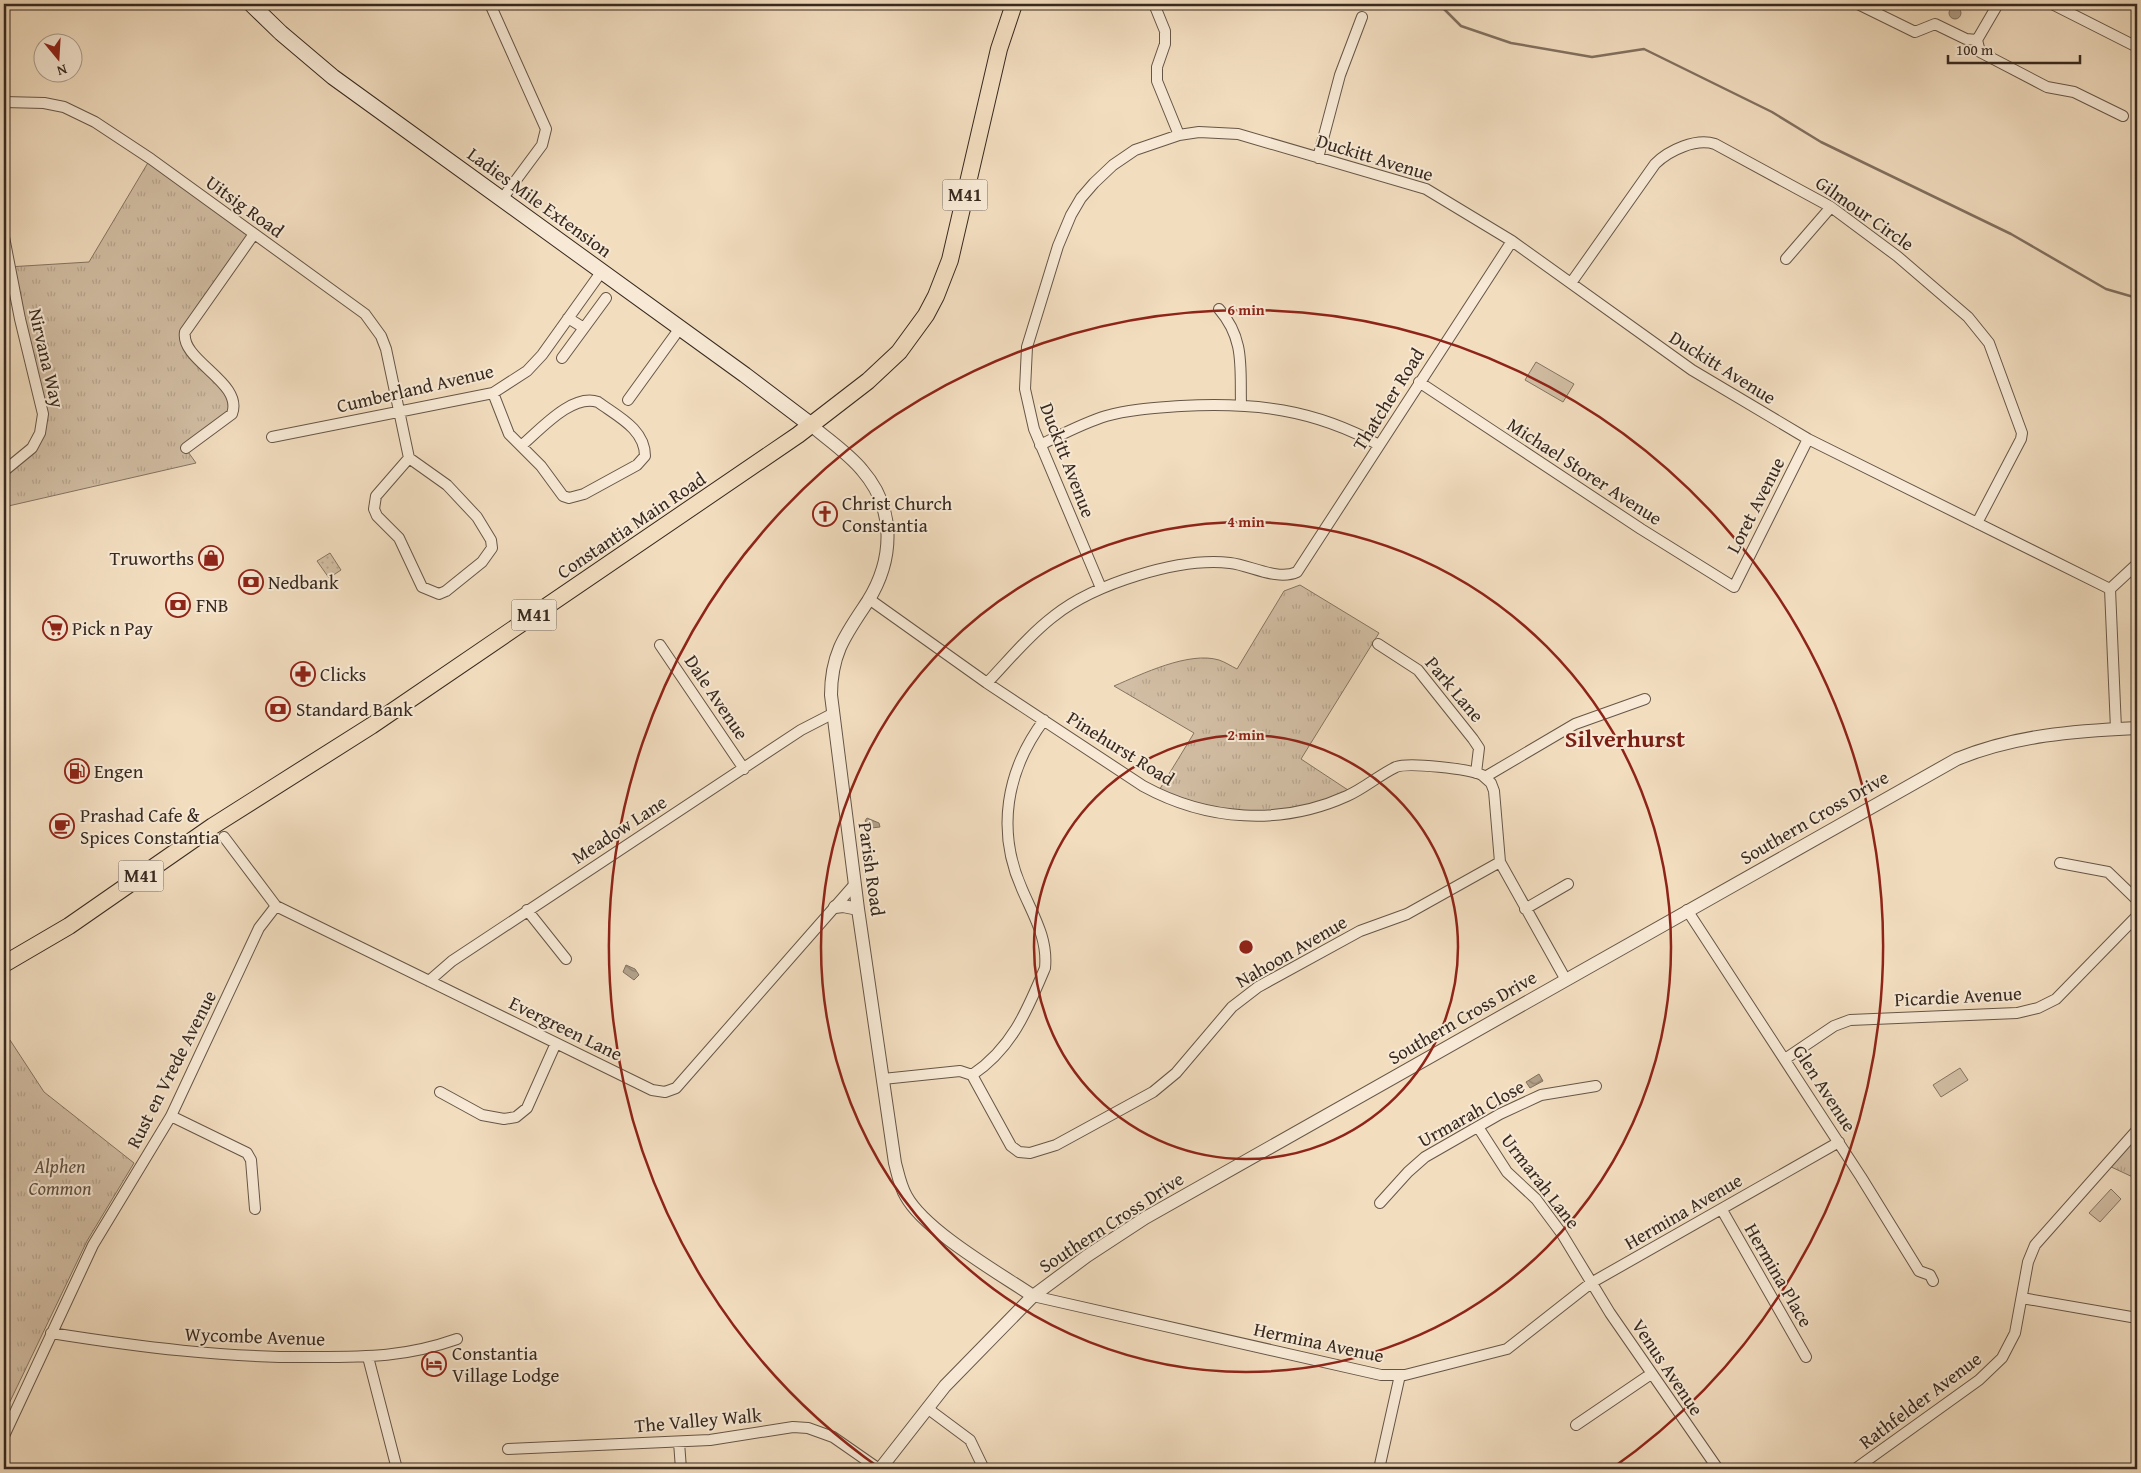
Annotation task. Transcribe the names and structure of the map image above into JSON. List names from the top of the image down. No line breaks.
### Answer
{"streets":{"main road":["M41","Ladies Mile Extension","Constantia Main Road"],"street":["Duckitt Avenue","Uitsig Road","Gilmour Circle","Nirvana Way","Cumberland Avenue","Thatcher Road","Michael Storer Avenue","Loret Avenue","Park Lane","Dale Avenue","Pinehurst Road","Southern Cross Drive","Meadow Lane","Parish Road","Nahoon Avenue","Picardie Avenue","Evergreen Lane","Rust en Vrede Avenue","Glen Avenue","Urmarah Close","Urmarah Lane","Hermina Avenue","Hermina Place","Wycombe Avenue","Venus Avenue","Rathfelder Avenue","The Valley Walk"]},"crossings":[["Duckitt Avenue","Gilmour Circle"],["Duckitt Avenue","Thatcher Road"],["Duckitt Avenue","Loret Avenue"],["Ladies Mile Extension","Cumberland Avenue"],["Ladies Mile Extension","Constantia Main Road"],["Ladies Mile Extension","Parish Road"],["Uitsig Road","Cumberland Avenue"],["Thatcher Road","Michael Storer Avenue"],["Michael Storer Avenue","Loret Avenue"],["Constantia Main Road","Parish Road"],["Park Lane","Pinehurst Road"],["Dale Avenue","Meadow Lane"],["Pinehurst Road","Parish Road"],["Southern Cross Drive","Parish Road"],["Southern Cross Drive","Glen Avenue"],["Southern Cross Drive","Hermina Avenue"],["Southern Cross Drive","The Valley Walk"],["Meadow Lane","Parish Road"],["Meadow Lane","Evergreen Lane"],["Parish Road","Evergreen Lane"],["Parish Road","Hermina Avenue"],["Picardie Avenue","Glen Avenue"],["Evergreen Lane","Rust en Vrede Avenue"],["Rust en Vrede Avenue","Wycombe Avenue"],["Glen Avenue","Hermina Avenue"],["Urmarah Close","Urmarah Lane"],["Urmarah Lane","Hermina Avenue"],["Urmarah Lane","Venus Avenue"],["Hermina Avenue","Hermina Place"],["Hermina Avenue","Venus Avenue"]],"districts":["Silverhurst"],"parks":["Alphen Common"],"places":{"church":["Christ Church Constantia"],"shop":["Truworths"],"bank":["Nedbank","FNB","Standard Bank"],"supermarket":["Pick n Pay"],"pharmacy":["Clicks"],"fuel station":["Engen"],"cafe":["Prashad Cafe & Spices Constantia"],"hotel":["Constantia Village Lodge"]},"scale_bar":"100 m","north":"bottom","rings":["6 min","4 min","2 min"]}
